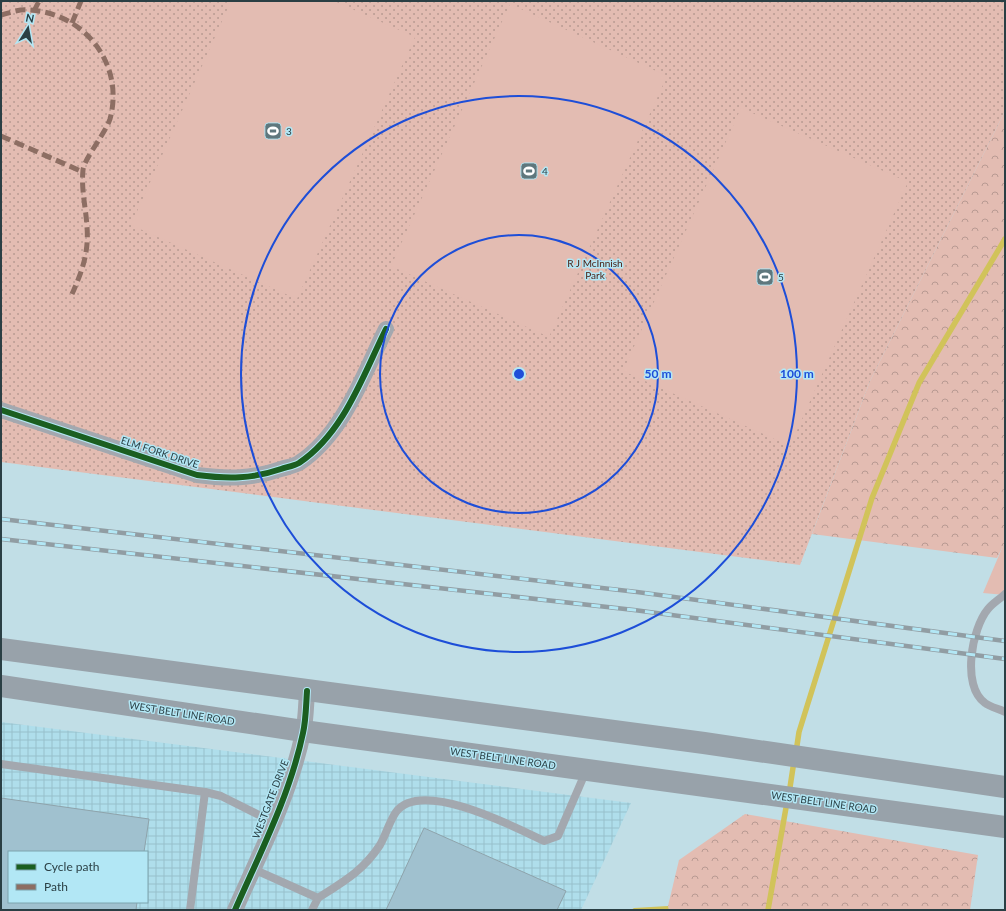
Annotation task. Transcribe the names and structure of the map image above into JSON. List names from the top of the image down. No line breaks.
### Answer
{"streets":{"main road":["WEST BELT LINE ROAD"],"street":["ELM FORK DRIVE","WESTGATE DRIVE"]},"crossings":[["WEST BELT LINE ROAD","WESTGATE DRIVE"]],"parks":["R J McInnish Park"],"places":{"sports":["3","4","5"]},"legend":["Cycle path","Path"],"north":"top","rings":["50 m","100 m"]}
